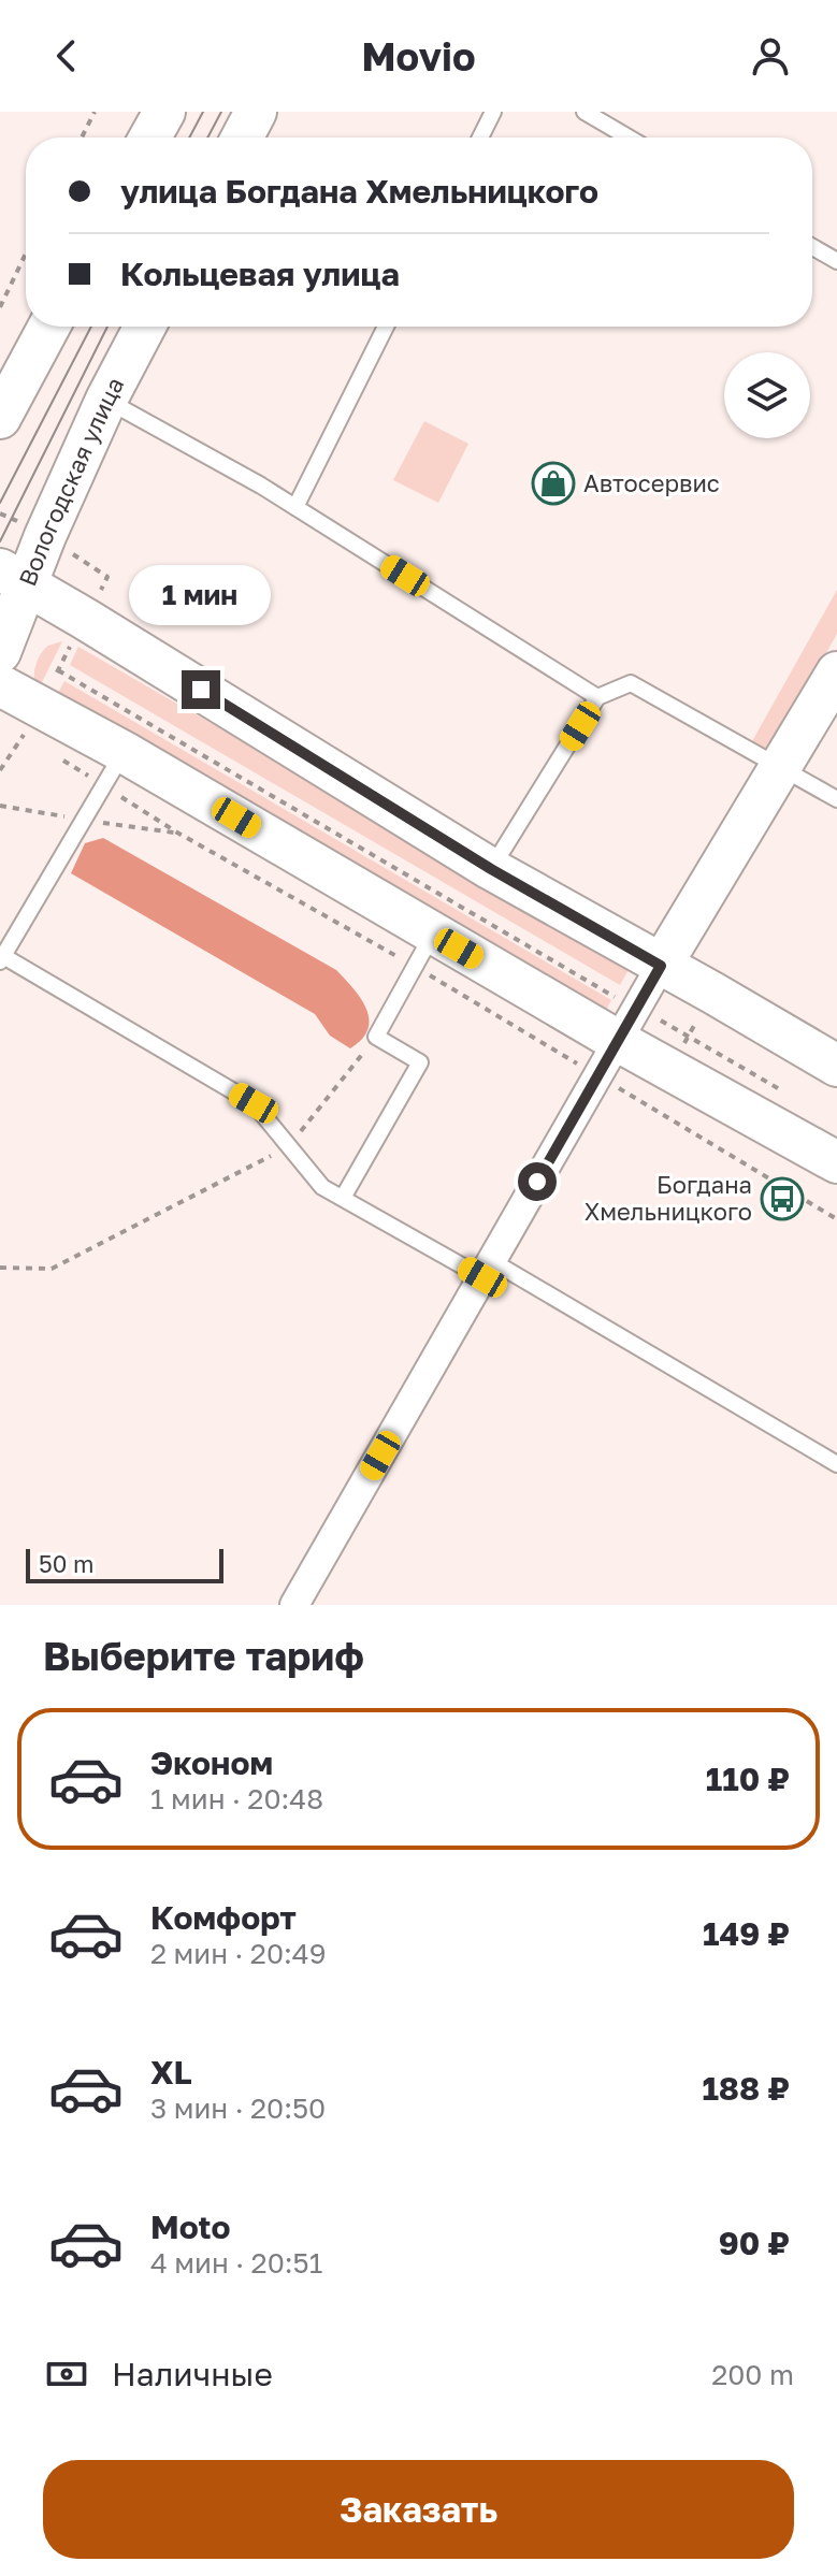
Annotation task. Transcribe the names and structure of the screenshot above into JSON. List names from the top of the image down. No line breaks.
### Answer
{"streets":{"main road":["Вологодская улица"]},"places":{"shop":["Автосервис"],"bus stop":["Богдана Хмельницкого"]},"scale_bar":"50 m","page":{"header":"Movio","banner":["улица Богдана Хмельницкого","Кольцевая улица"],"bubble":"1 мин","scale":"50 m","heading":"Выберите тариф","list":[{"name":"Эконом","note":"1 мин · 20:48","value":"110 ₽"},{"name":"Комфорт","note":"2 мин · 20:49","value":"149 ₽"},{"name":"XL","note":"3 мин · 20:50","value":"188 ₽"},{"name":"Moto","note":"4 мин · 20:51","value":"90 ₽"}],"pay":["Наличные","200 m"],"buttons":"Заказать"}}
